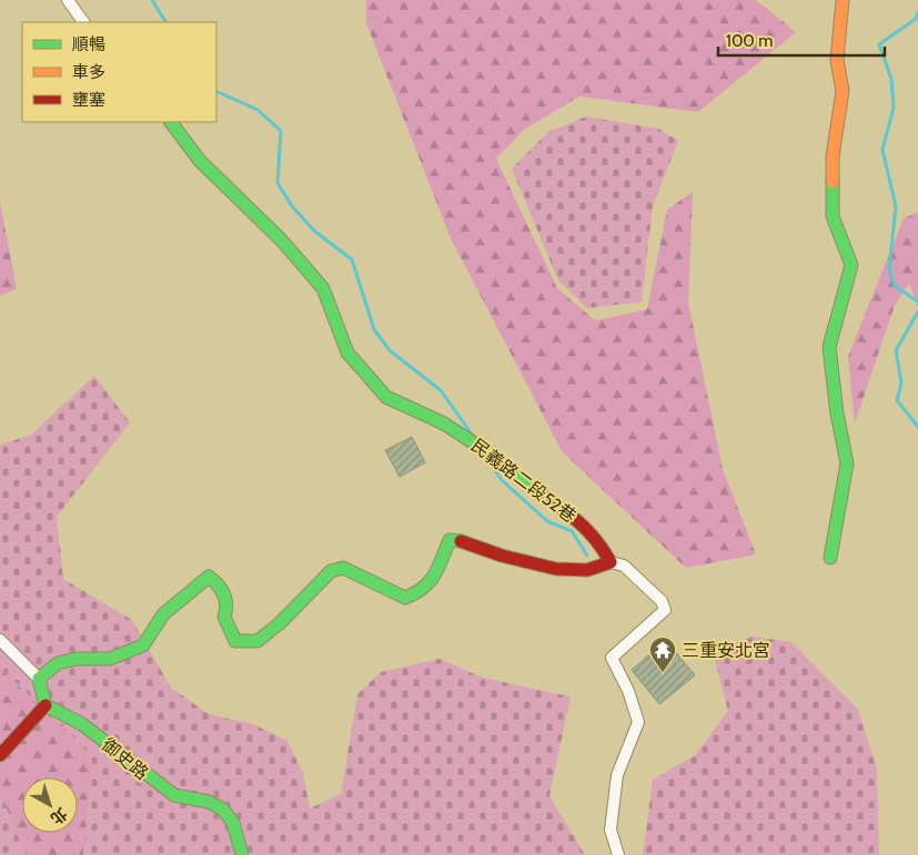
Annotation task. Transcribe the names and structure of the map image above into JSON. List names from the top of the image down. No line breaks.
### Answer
{"streets":{"street":["民義路二段52巷","御史路"]},"places":{"temple":["三重安北宮"]},"legend":["順暢","車多","壅塞"],"scale_bar":"100 m","north":"bottom right"}
